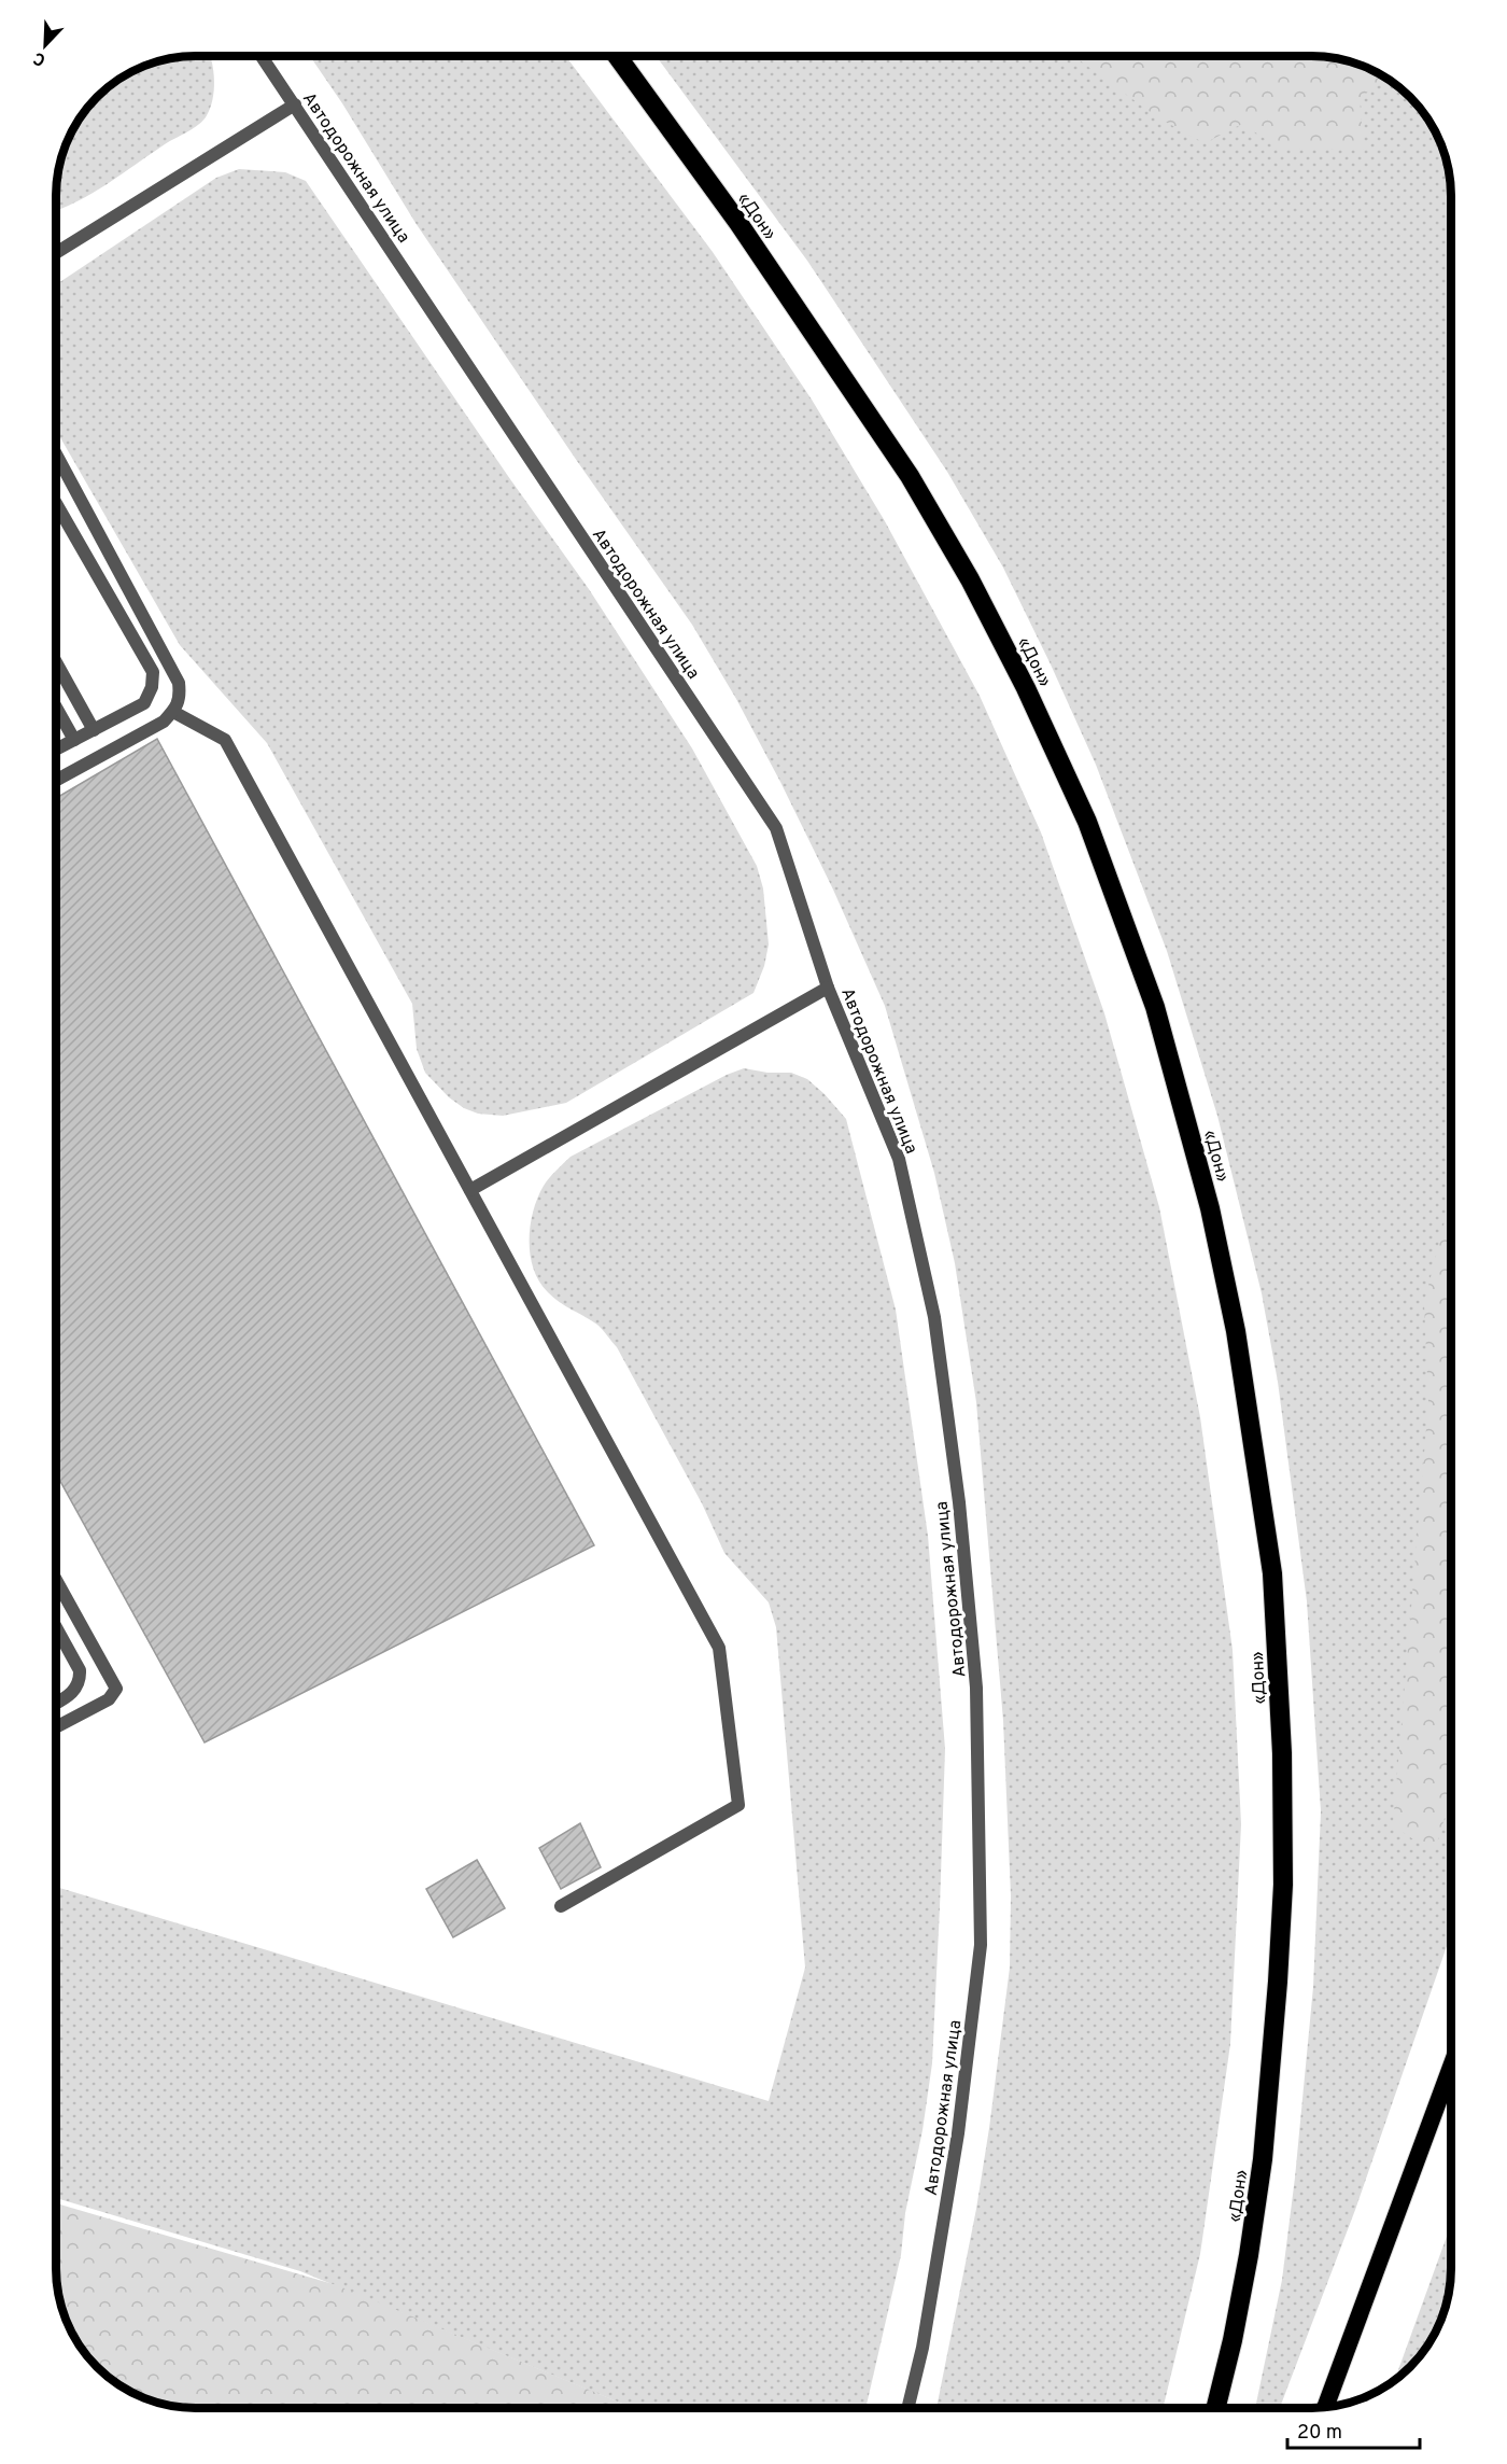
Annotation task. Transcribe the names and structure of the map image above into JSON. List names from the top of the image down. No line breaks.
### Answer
{"streets":{"highway":["«Дон»"],"lane":["Автодорожная улица"]},"scale_bar":"20 m","north":"bottom left"}
